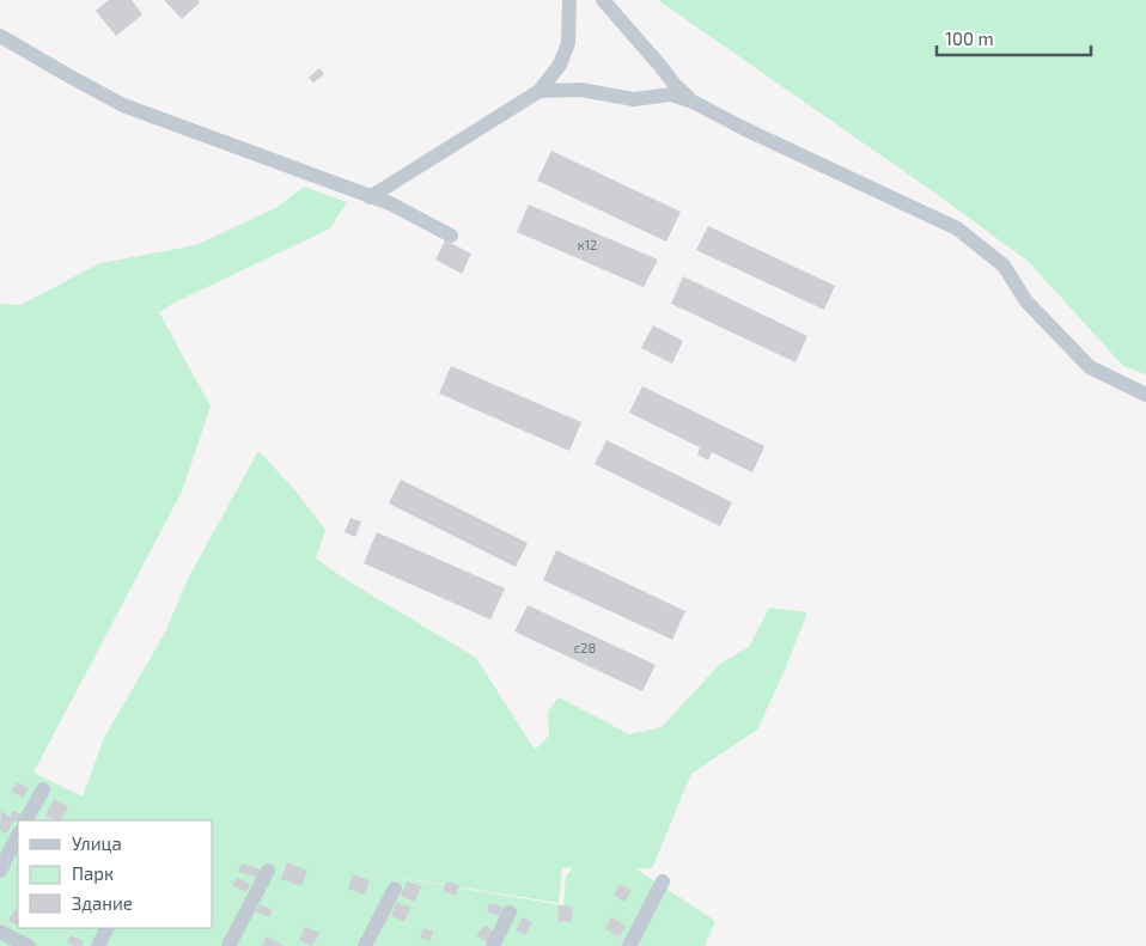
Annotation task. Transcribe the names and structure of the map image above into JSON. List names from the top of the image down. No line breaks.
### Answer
{"house_numbers":["к12","с28"],"legend":["Улица","Парк","Здание"],"scale_bar":"100 m"}
